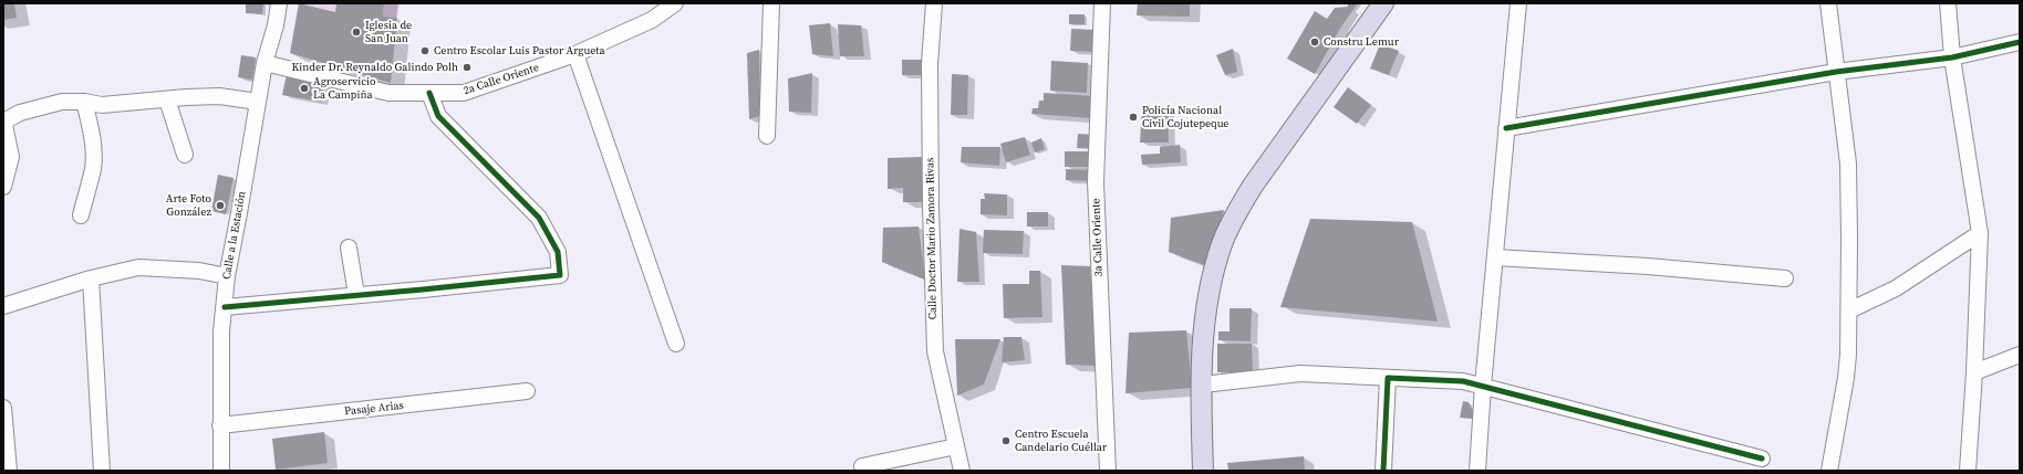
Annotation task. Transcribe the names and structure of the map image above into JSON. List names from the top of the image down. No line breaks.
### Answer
{"streets":{"street":["2a Calle Oriente","Calle a la Estación","3a Calle Oriente","Calle Doctor Mario Zamora Rivas","Pasaje Arias"]},"crossings":[["2a Calle Oriente","Calle a la Estación"],["Calle a la Estación","Pasaje Arias"]],"places":["Iglesia de San Juan","Constru Lemur","Centro Escolar Luis Pastor Argueta","Kinder Dr. Reynaldo Galindo Polh","Agroservicio La Campiña","Policía Nacional Civil Cojutepeque","Arte Foto González","Centro Escuela Candelario Cuéllar"]}
